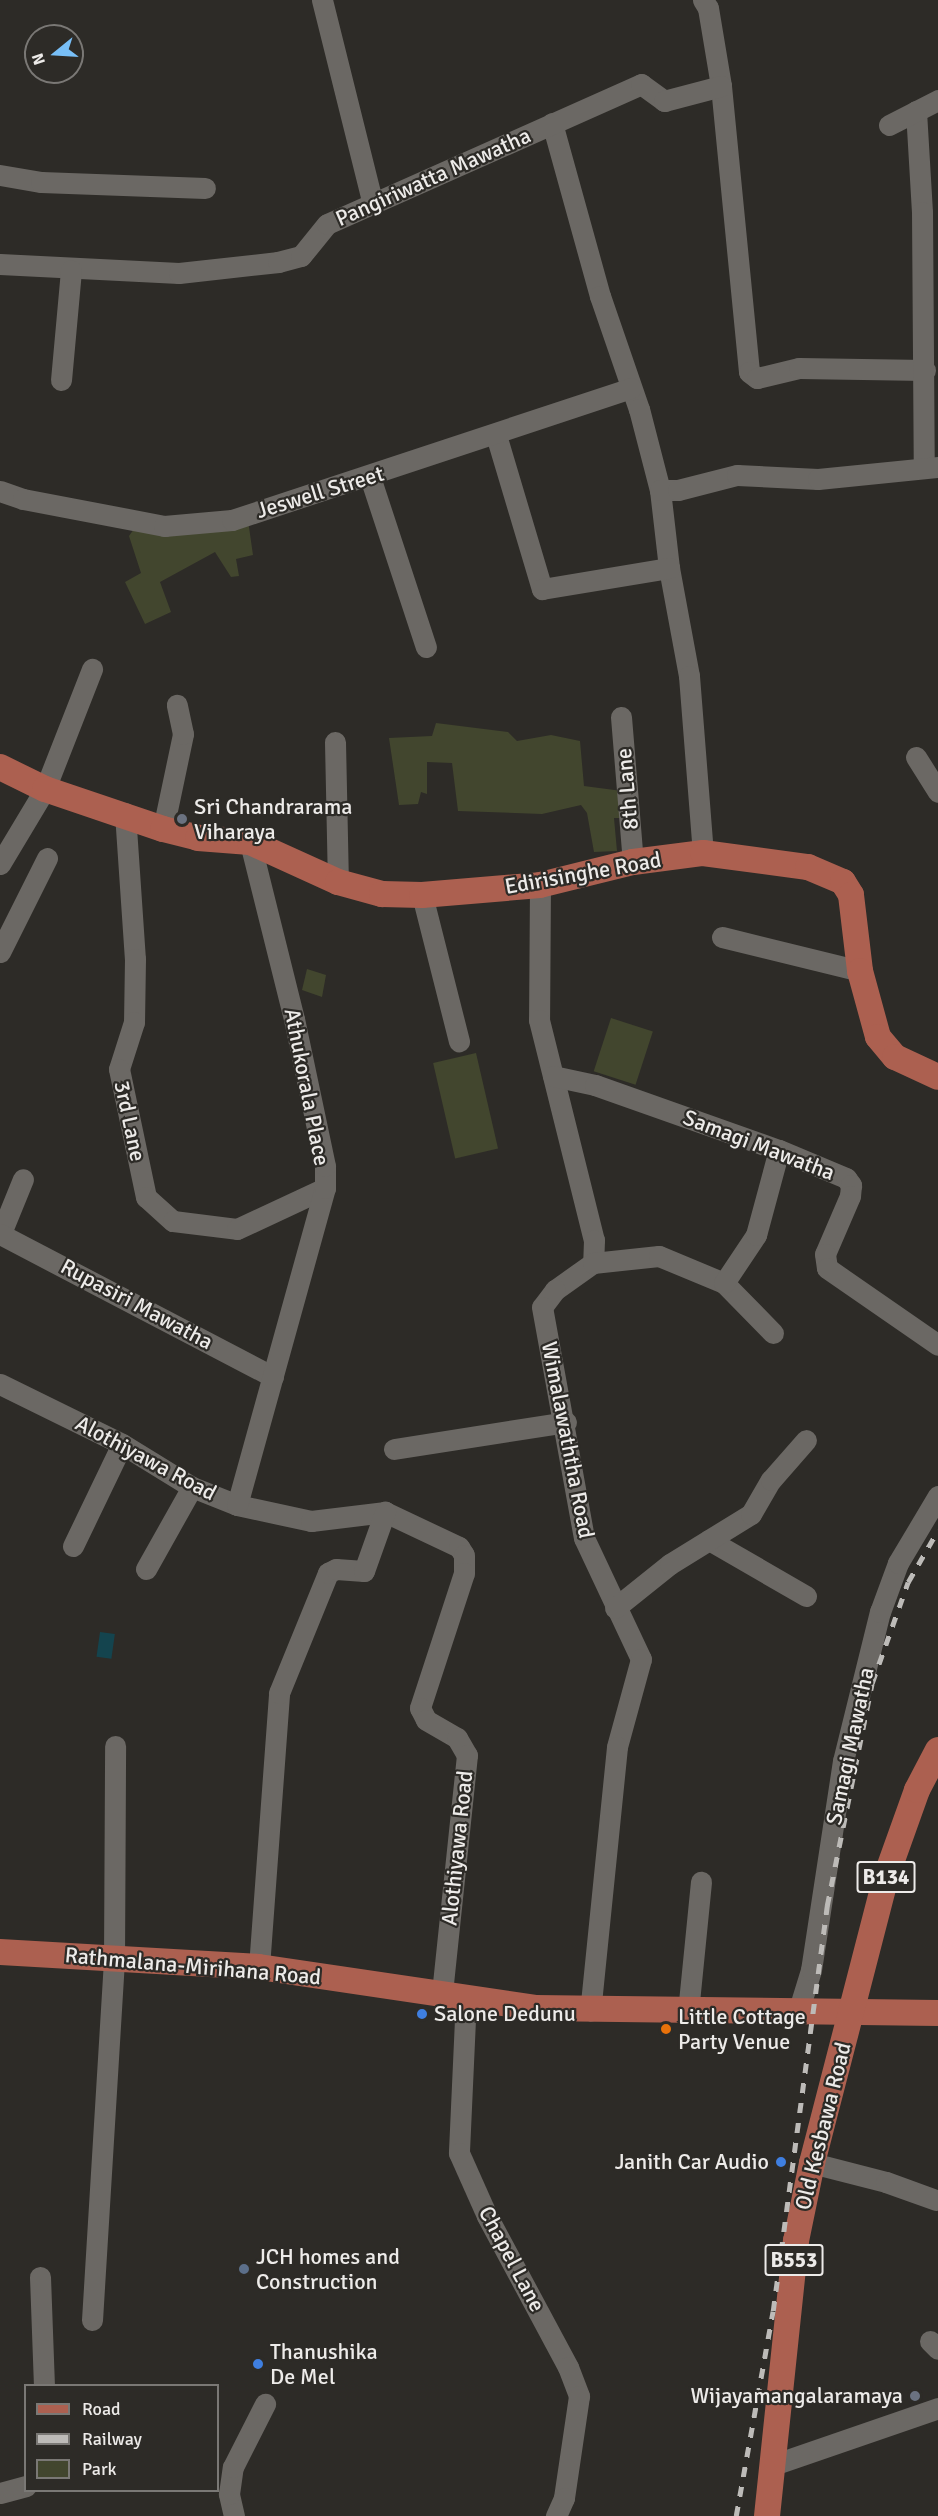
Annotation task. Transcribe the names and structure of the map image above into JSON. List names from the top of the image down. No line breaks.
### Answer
{"streets":{"main road":["Edirisinghe Road","B134","Rathmalana-Mirihana Road","Old Kesbawa Road","B553"],"street":["Pangiriwatta Mawatha","Jeswell Street","8th Lane","Athukorala Place","3rd Lane","Samagi Mawatha","Rupasiri Mawatha","Wimalawaththa Road","Alothiyawa Road","Chapel Lane"]},"crossings":[["8th Lane","Edirisinghe Road"],["Edirisinghe Road","Athukorala Place"],["Edirisinghe Road","3rd Lane"],["Athukorala Place","3rd Lane"],["Athukorala Place","Rupasiri Mawatha"],["Athukorala Place","Alothiyawa Road"],["Samagi Mawatha","Rathmalana-Mirihana Road"],["Wimalawaththa Road","Rathmalana-Mirihana Road"],["Alothiyawa Road","Rathmalana-Mirihana Road"],["Alothiyawa Road","Chapel Lane"],["Rathmalana-Mirihana Road","Old Kesbawa Road"],["Rathmalana-Mirihana Road","Chapel Lane"]],"places":["Sri Chandrarama Viharaya","Salone Dedunu","Little Cottage Party Venue","Janith Car Audio","JCH homes and Construction","Thanushika De Mel","Wijayamangalaramaya"],"legend":["Road","Railway","Park"],"north":"left"}
